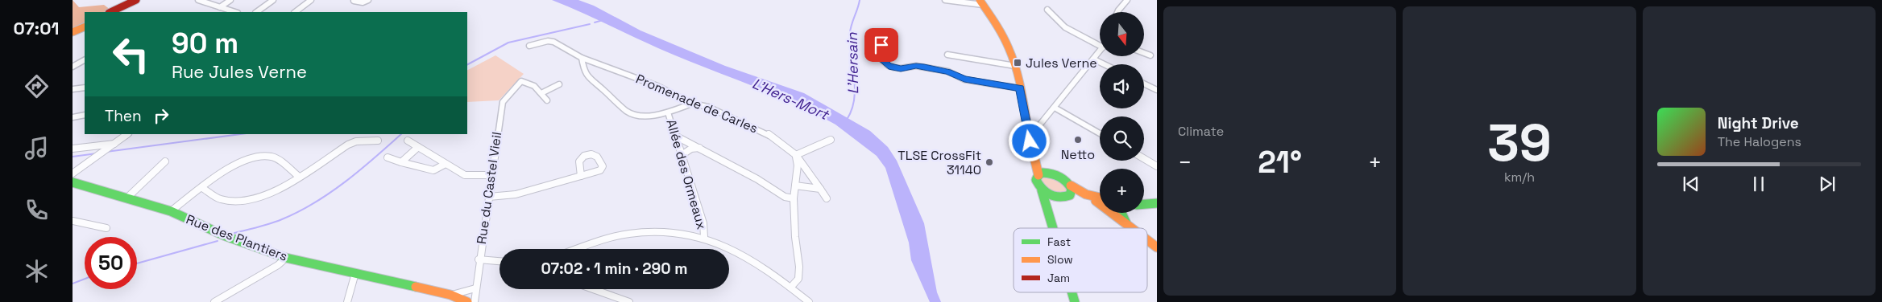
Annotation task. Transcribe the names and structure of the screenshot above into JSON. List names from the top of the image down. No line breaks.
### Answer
{"streets":{"main road":["Rue des Plantiers"],"street":["Promenade de Carles","Allée des Ormeaux","Rue du Castel Vieil"]},"crossings":[["Rue du Castel Vieil","Rue des Plantiers"]],"water":["L'Hersain","L'Hers-Mort"],"places":{"transit":["Jules Verne"],"other":["Netto","TLSE CrossFit 31140"]},"legend":["Fast","Slow","Jam"],"north":"bottom","page":{"tabs":"07:01","tile":["Climate",["39","km/h"]],"map_buttons":"+","turn":["90 m","Rue Jules Verne"],"then":"Then","song":["Night Drive","The Halogens"],"heat":["−","21°","+"],"limit":"50","trip":"07:02 · 1 min · 290 m"}}
